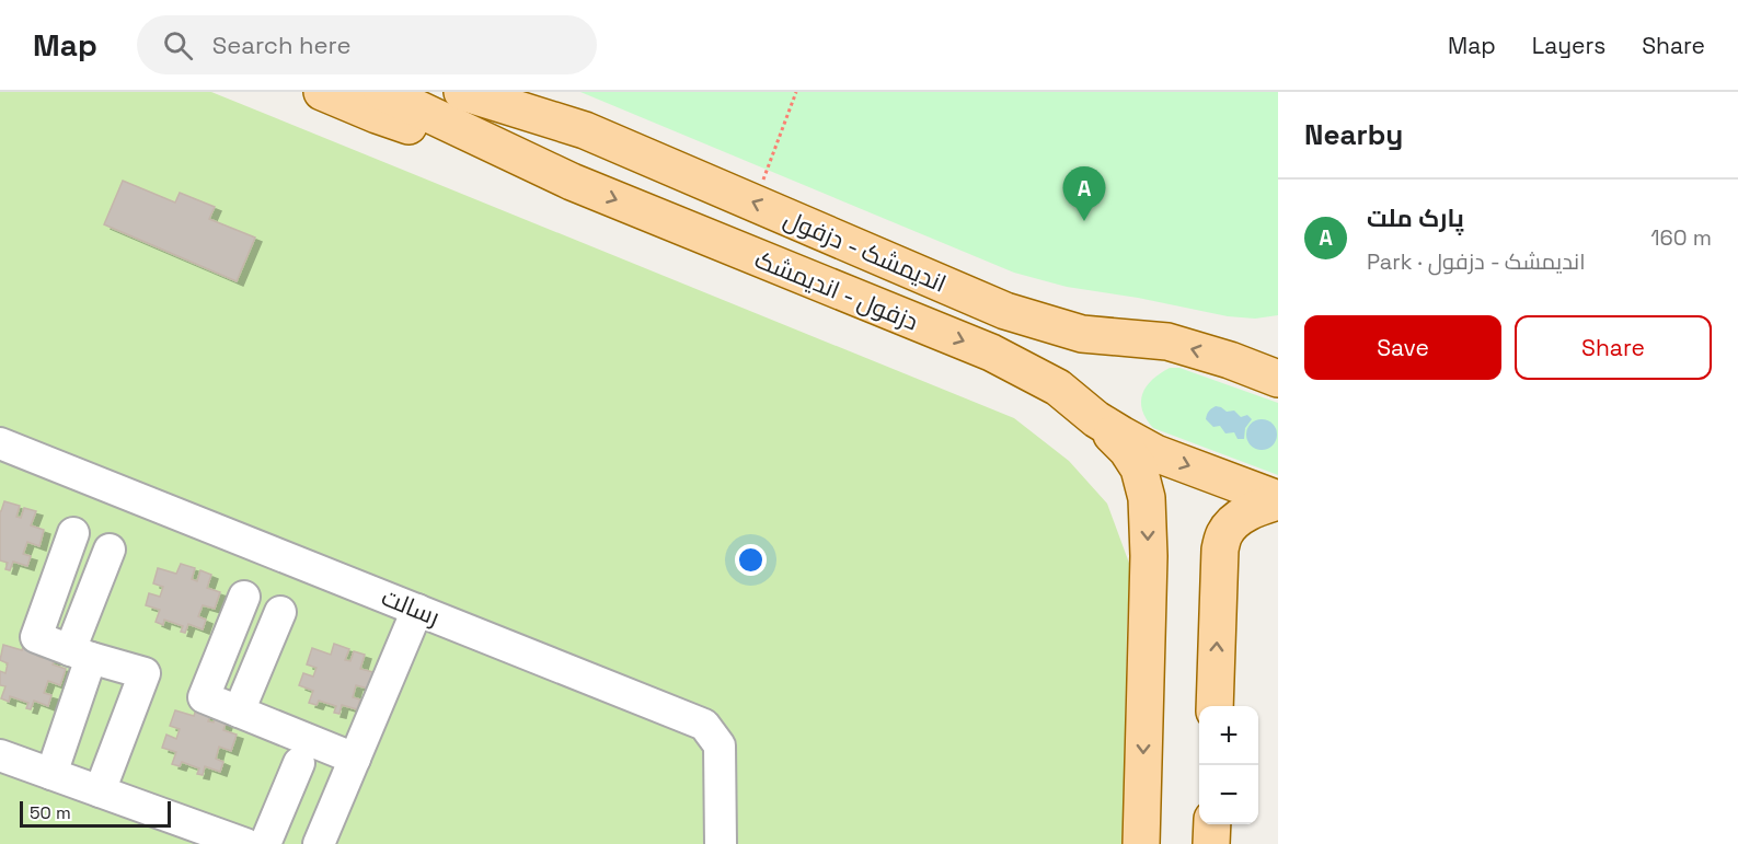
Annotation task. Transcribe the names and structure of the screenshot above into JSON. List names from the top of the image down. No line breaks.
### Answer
{"streets":{"main road":["اندیمشک - دزفول","دزفول - اندیمشک"],"street":["رسالت"]},"one_way":["اندیمشک - دزفول","دزفول - اندیمشک"],"scale_bar":"50 m","page":{"header":"Map","search":"Search here","nav":["Map","Layers","Share"],"heading":"Nearby","pins":"A","list":[{"mark":"A","name":"پارک ملت","note":"Park · اندیمشک - دزفول","value":"160 m"}],"buttons":["Save","Share"],"map_buttons":["+","−"],"scale":"50 m"}}
